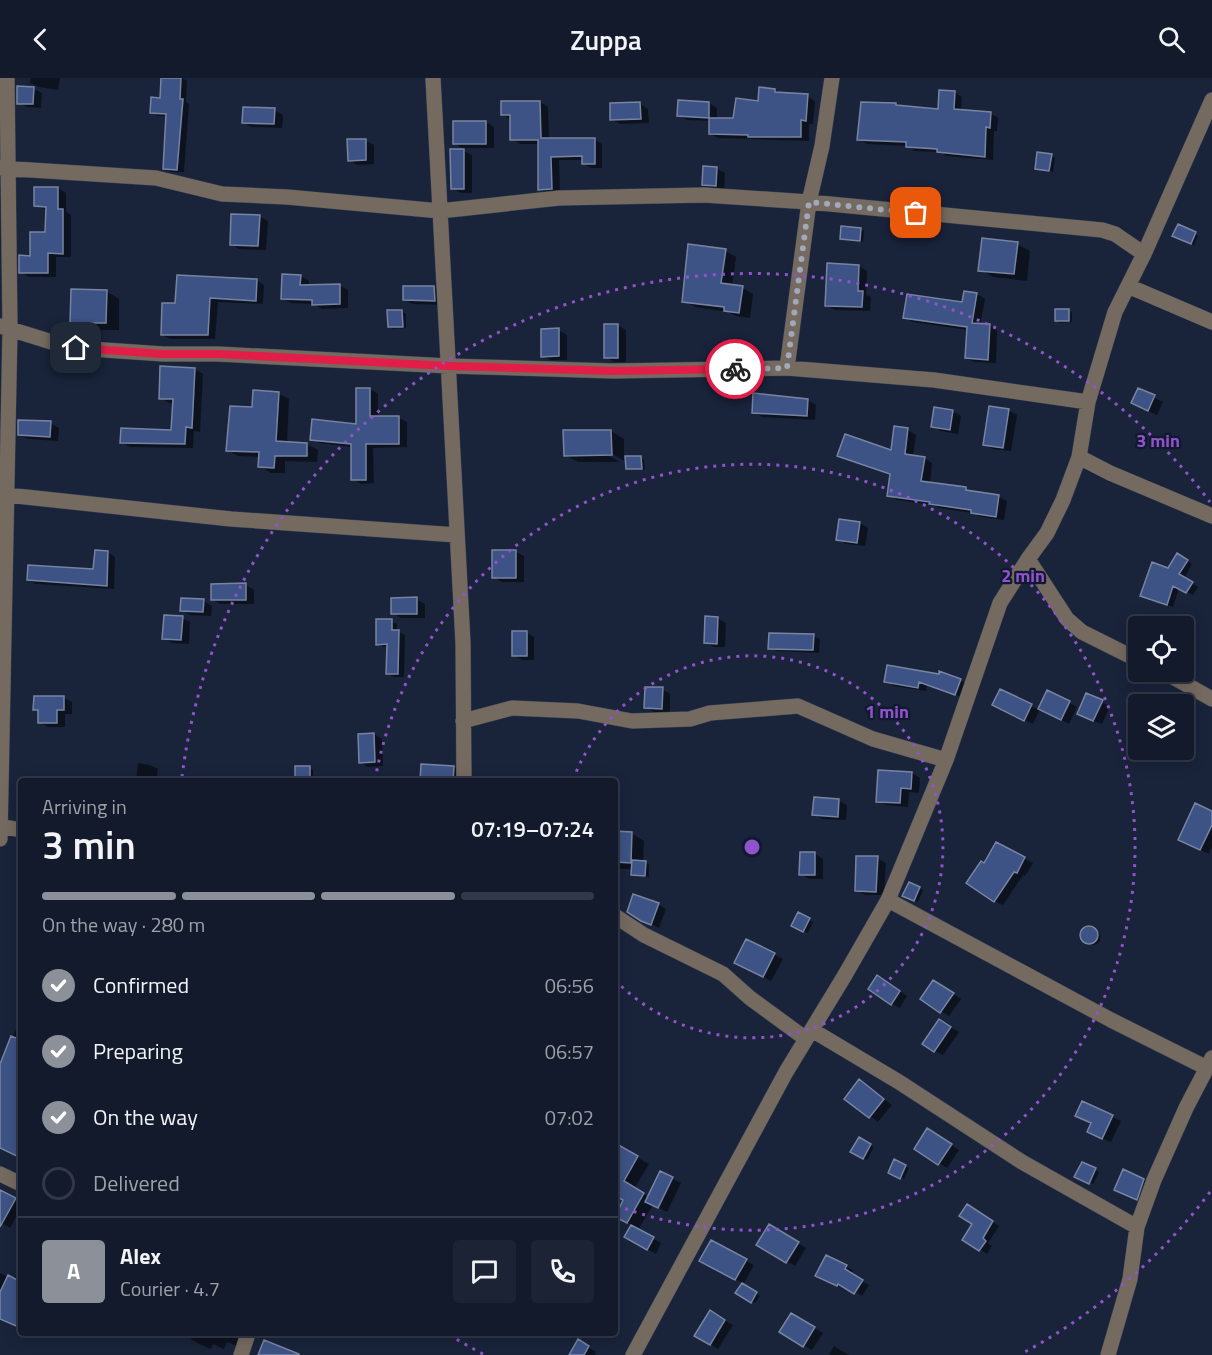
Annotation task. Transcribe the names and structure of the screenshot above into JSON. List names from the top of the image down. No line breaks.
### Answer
{"page":{"header":"Zuppa","heading":["3 min","Arriving in","07:19–07:24"],"panel":["Alex","Courier · 4.7"],"bar":"On the way · 280 m","list":[["Confirmed","06:56"],["Preparing","06:57"],["On the way","07:02"],"Delivered"],"round":"A"},"rings":["3 min","2 min","1 min"]}
